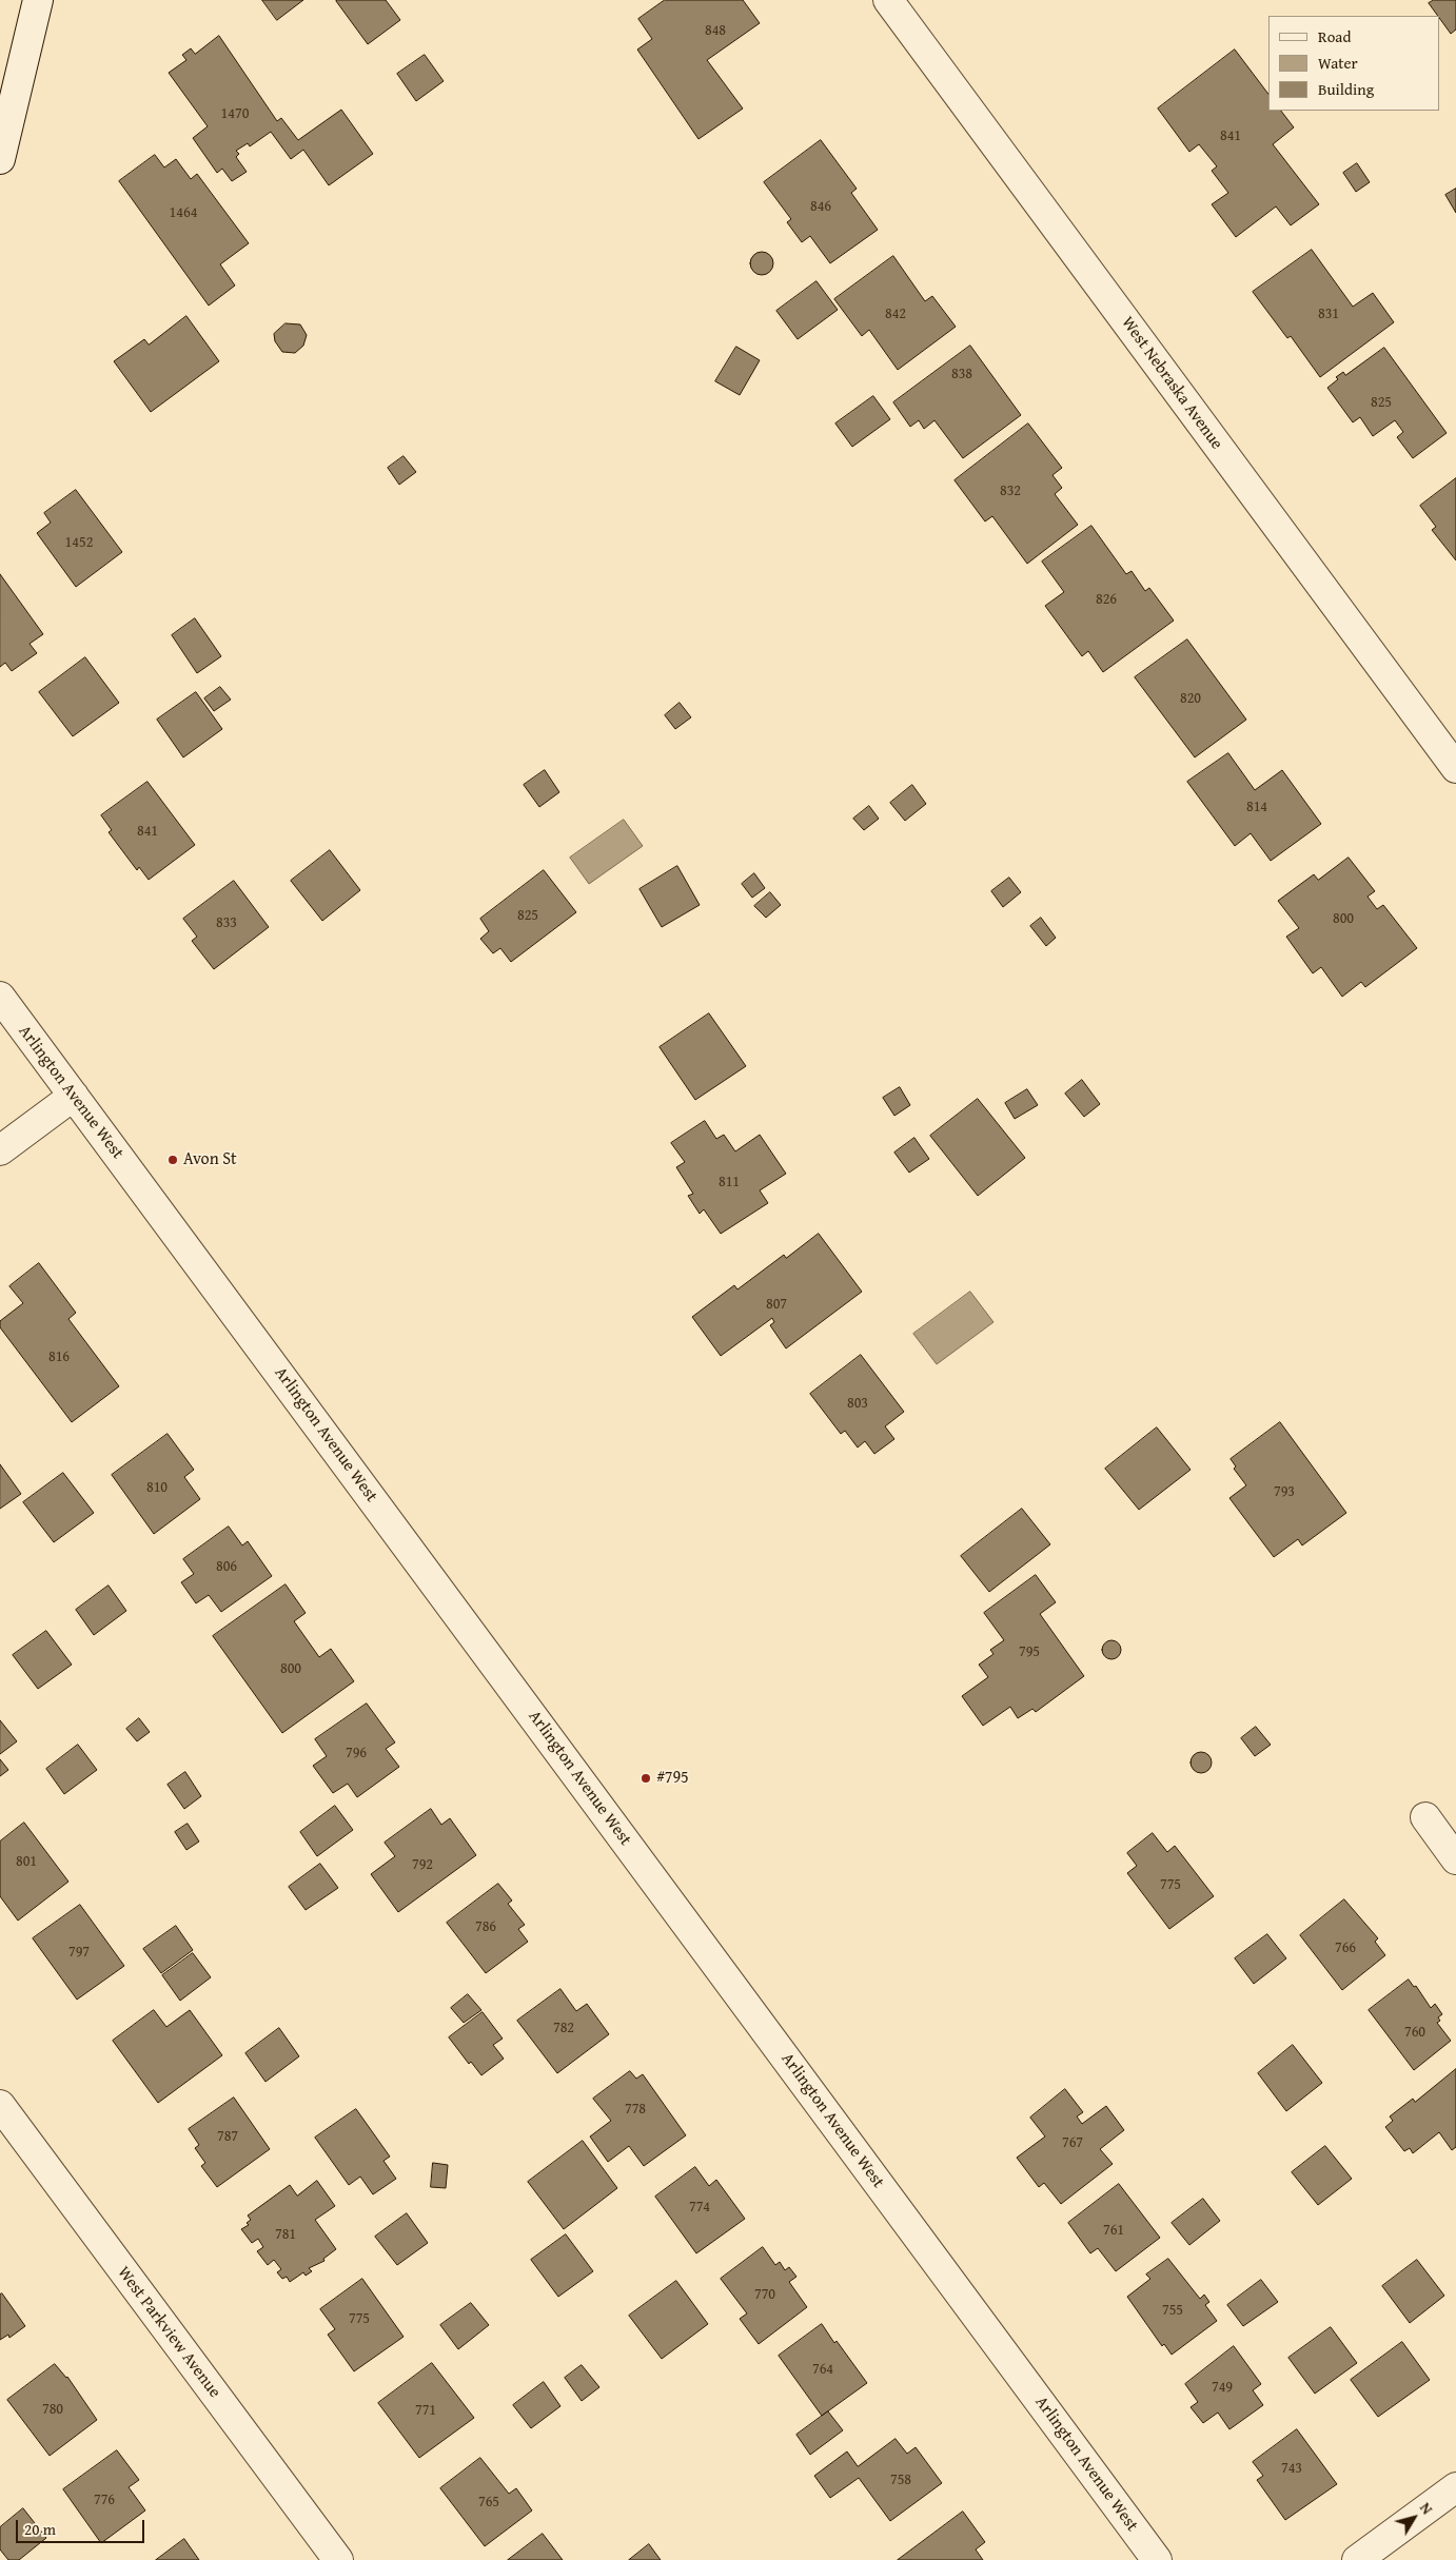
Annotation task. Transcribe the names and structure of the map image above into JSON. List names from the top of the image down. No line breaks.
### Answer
{"streets":{"street":["West Nebraska Avenue","Arlington Avenue West","West Parkview Avenue"]},"places":["Avon St","#795"],"house_numbers":["848","1470","841","846","1464","842","831","838","825","832","1452","826","820","814","841","825","800","833","811","807","816","803","810","793","806","795","800","796","801","792","775","786","766","797","782","760","778","787","767","774","761","781","770","755","775","764","749","780","771","743","758","776","765"],"legend":["Road","Water","Building"],"scale_bar":"20 m","north":"top right"}
